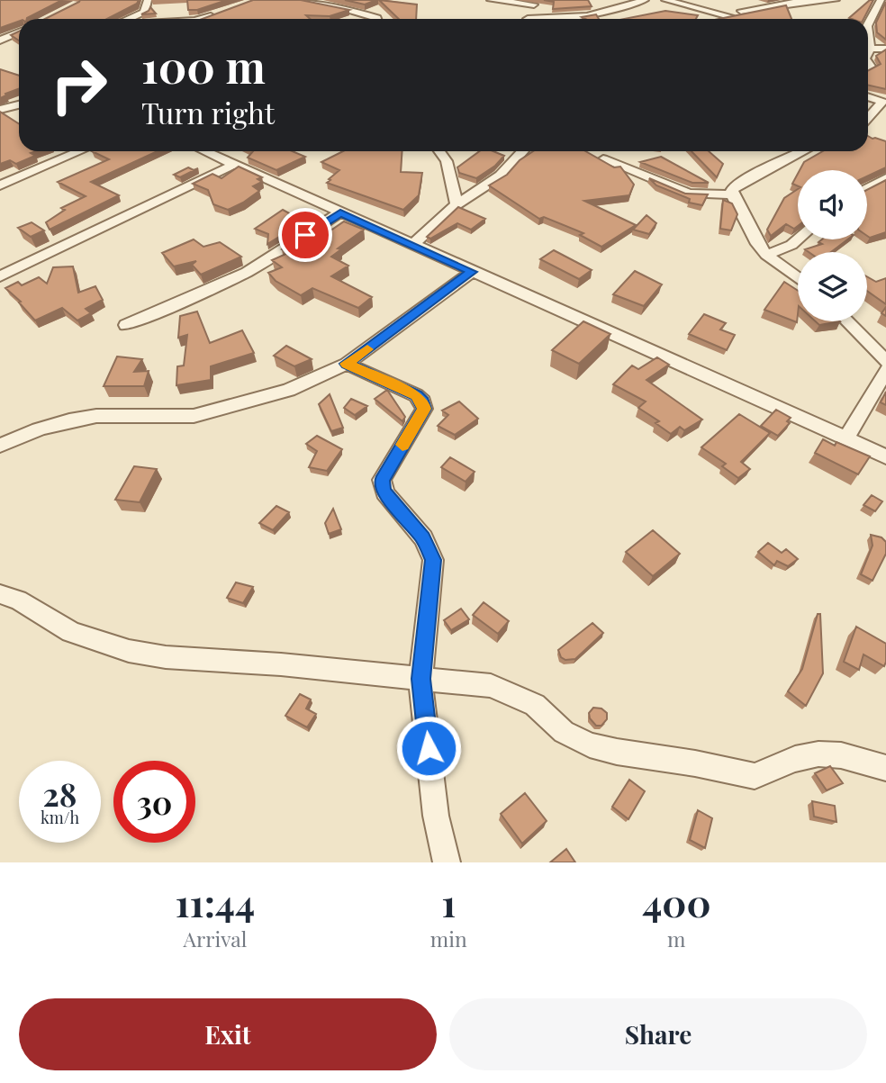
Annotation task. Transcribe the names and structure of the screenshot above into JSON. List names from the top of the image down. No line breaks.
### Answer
{"page":{"turn":["100 m","Turn right"],"speed":"28 km/h","limit":"30","eta":["11:44","Arrival","1","min","400","m"],"buttons":["Exit","Share"]}}
